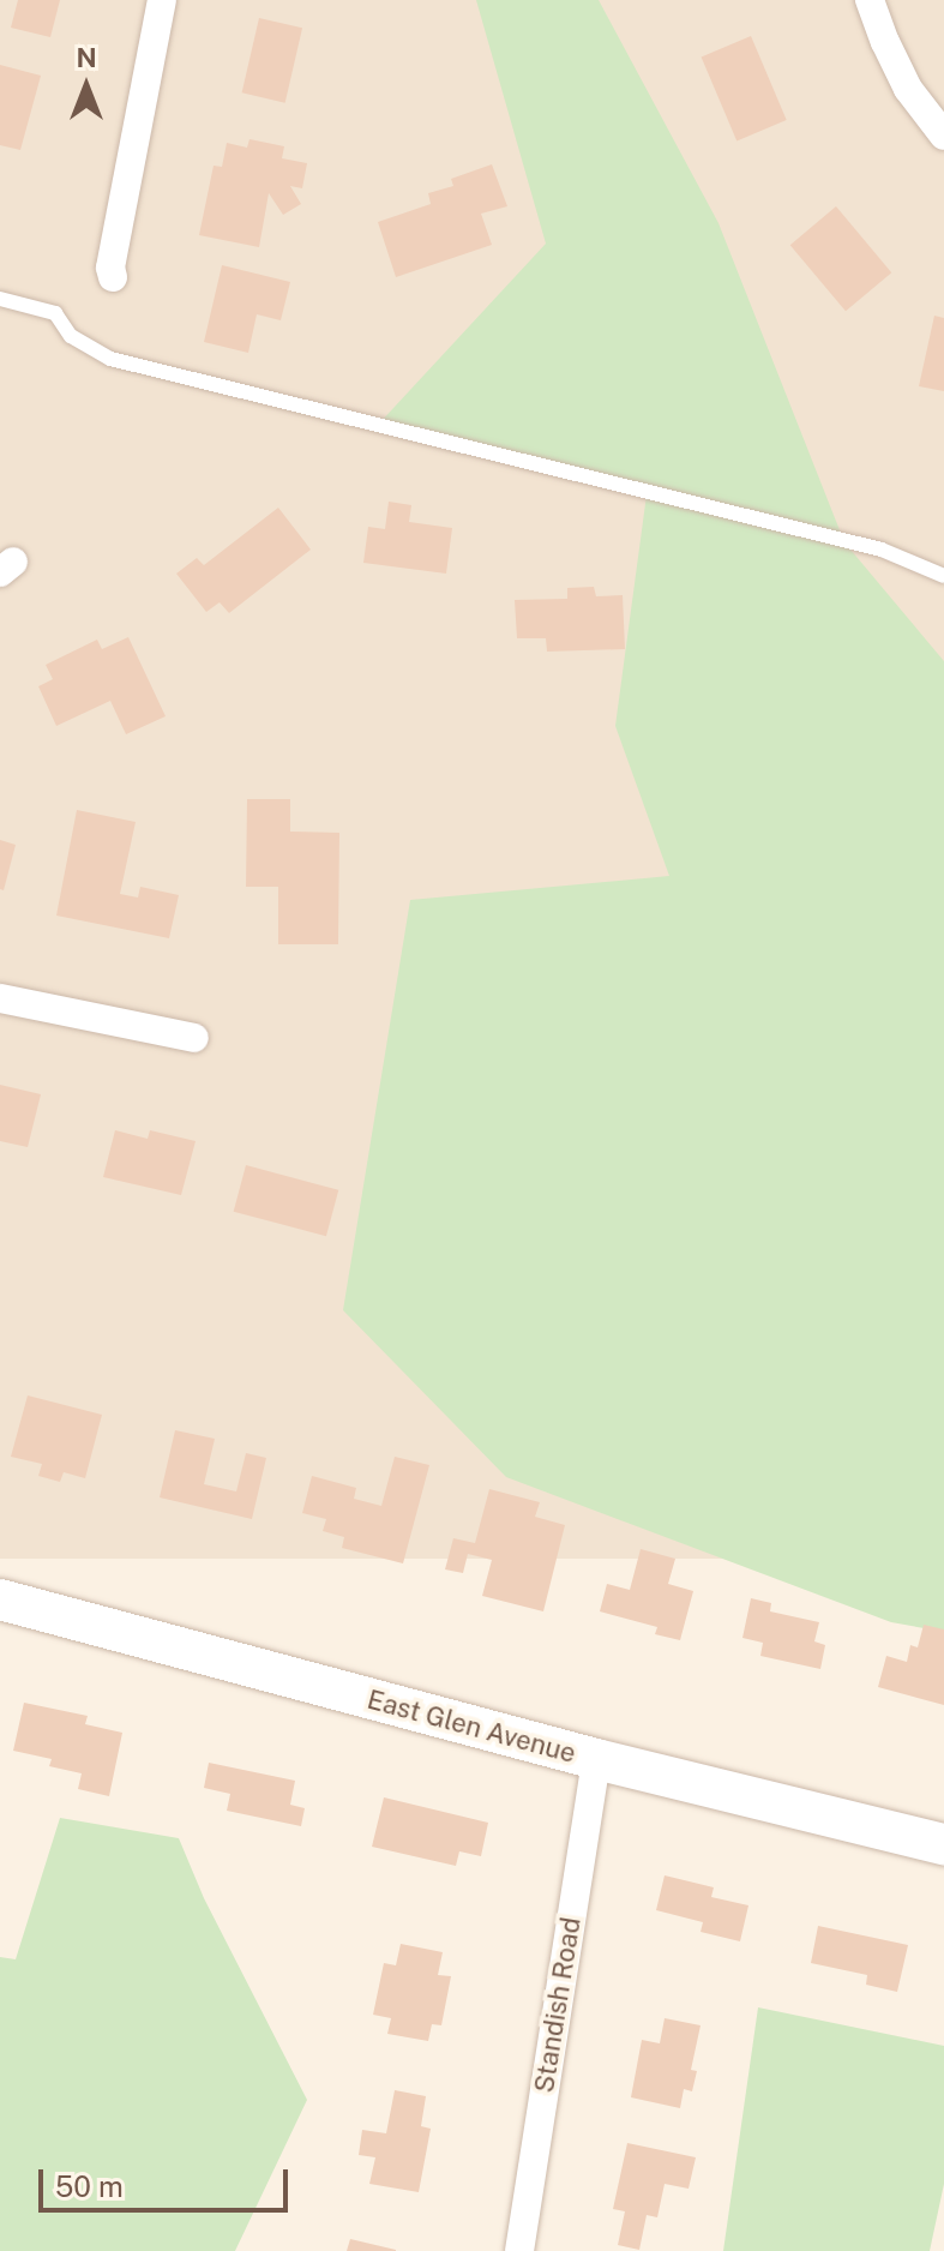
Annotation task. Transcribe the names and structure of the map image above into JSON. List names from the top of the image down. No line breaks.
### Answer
{"streets":{"street":["East Glen Avenue","Standish Road"]},"crossings":[["East Glen Avenue","Standish Road"]],"scale_bar":"50 m","north":"top"}
